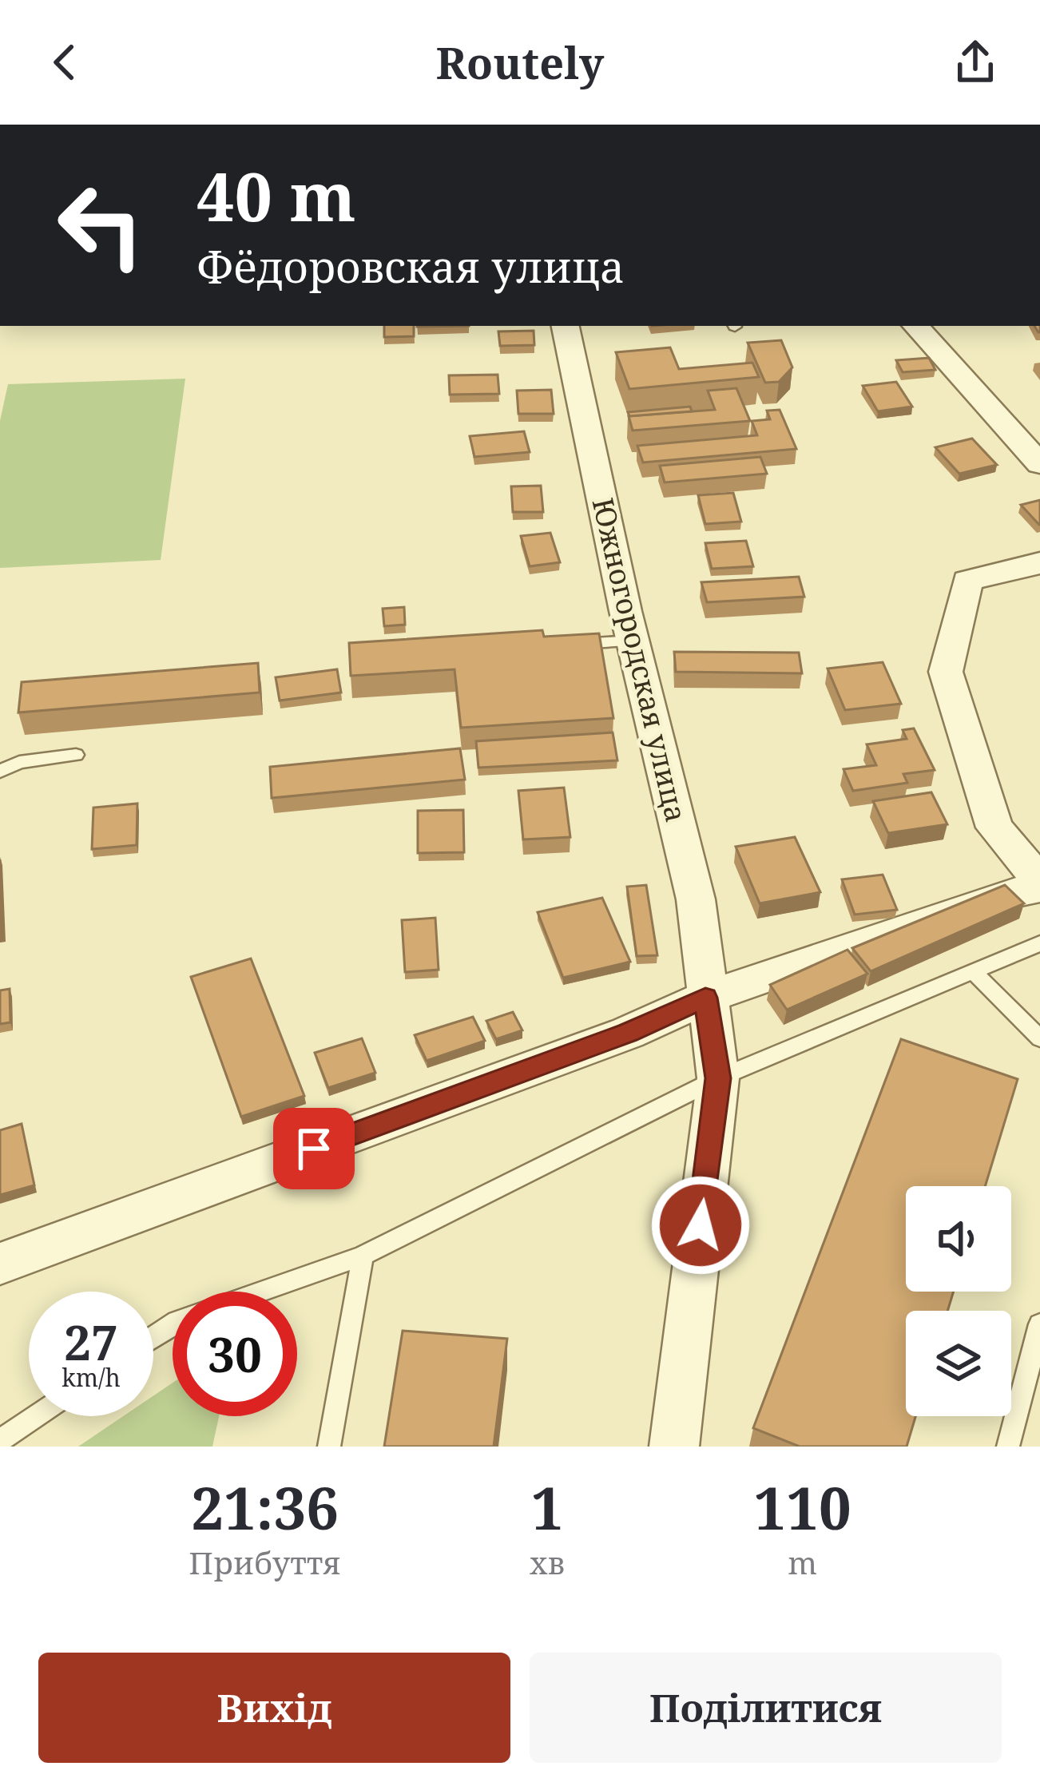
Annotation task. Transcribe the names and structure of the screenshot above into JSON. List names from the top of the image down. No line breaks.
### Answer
{"streets":{"street":["Южногородская улица"]},"page":{"header":"Routely","turn":["40 m","Фёдоровская улица"],"speed":"27 km/h","limit":"30","eta":["21:36","Прибуття","1","хв","110","m"],"buttons":["Вихід","Поділитися"]}}
